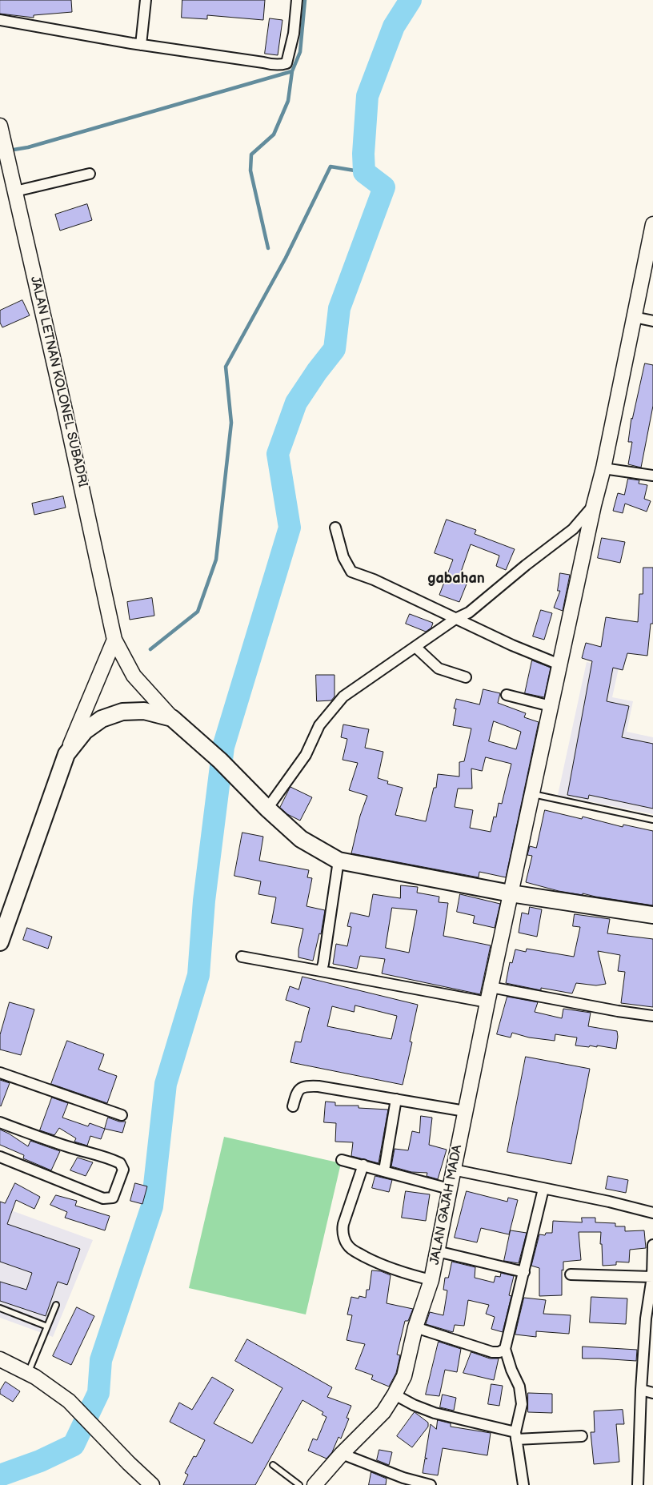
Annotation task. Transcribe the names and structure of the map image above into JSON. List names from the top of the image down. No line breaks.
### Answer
{"streets":{"main road":["JALAN LETNAN KOLONEL SUBADRI","JALAN GAJAH MADA"]},"districts":["gabahan"]}
